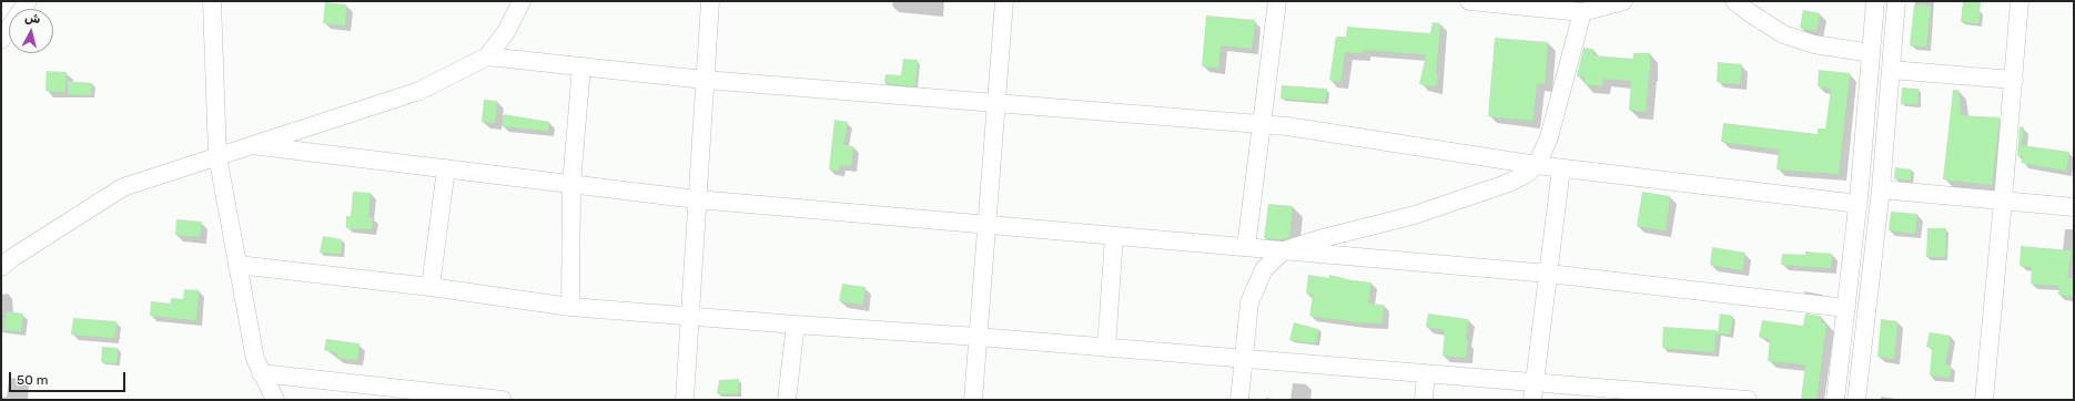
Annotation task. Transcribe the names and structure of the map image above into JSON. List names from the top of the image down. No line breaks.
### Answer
{"scale_bar":"50 m","north":"top"}
